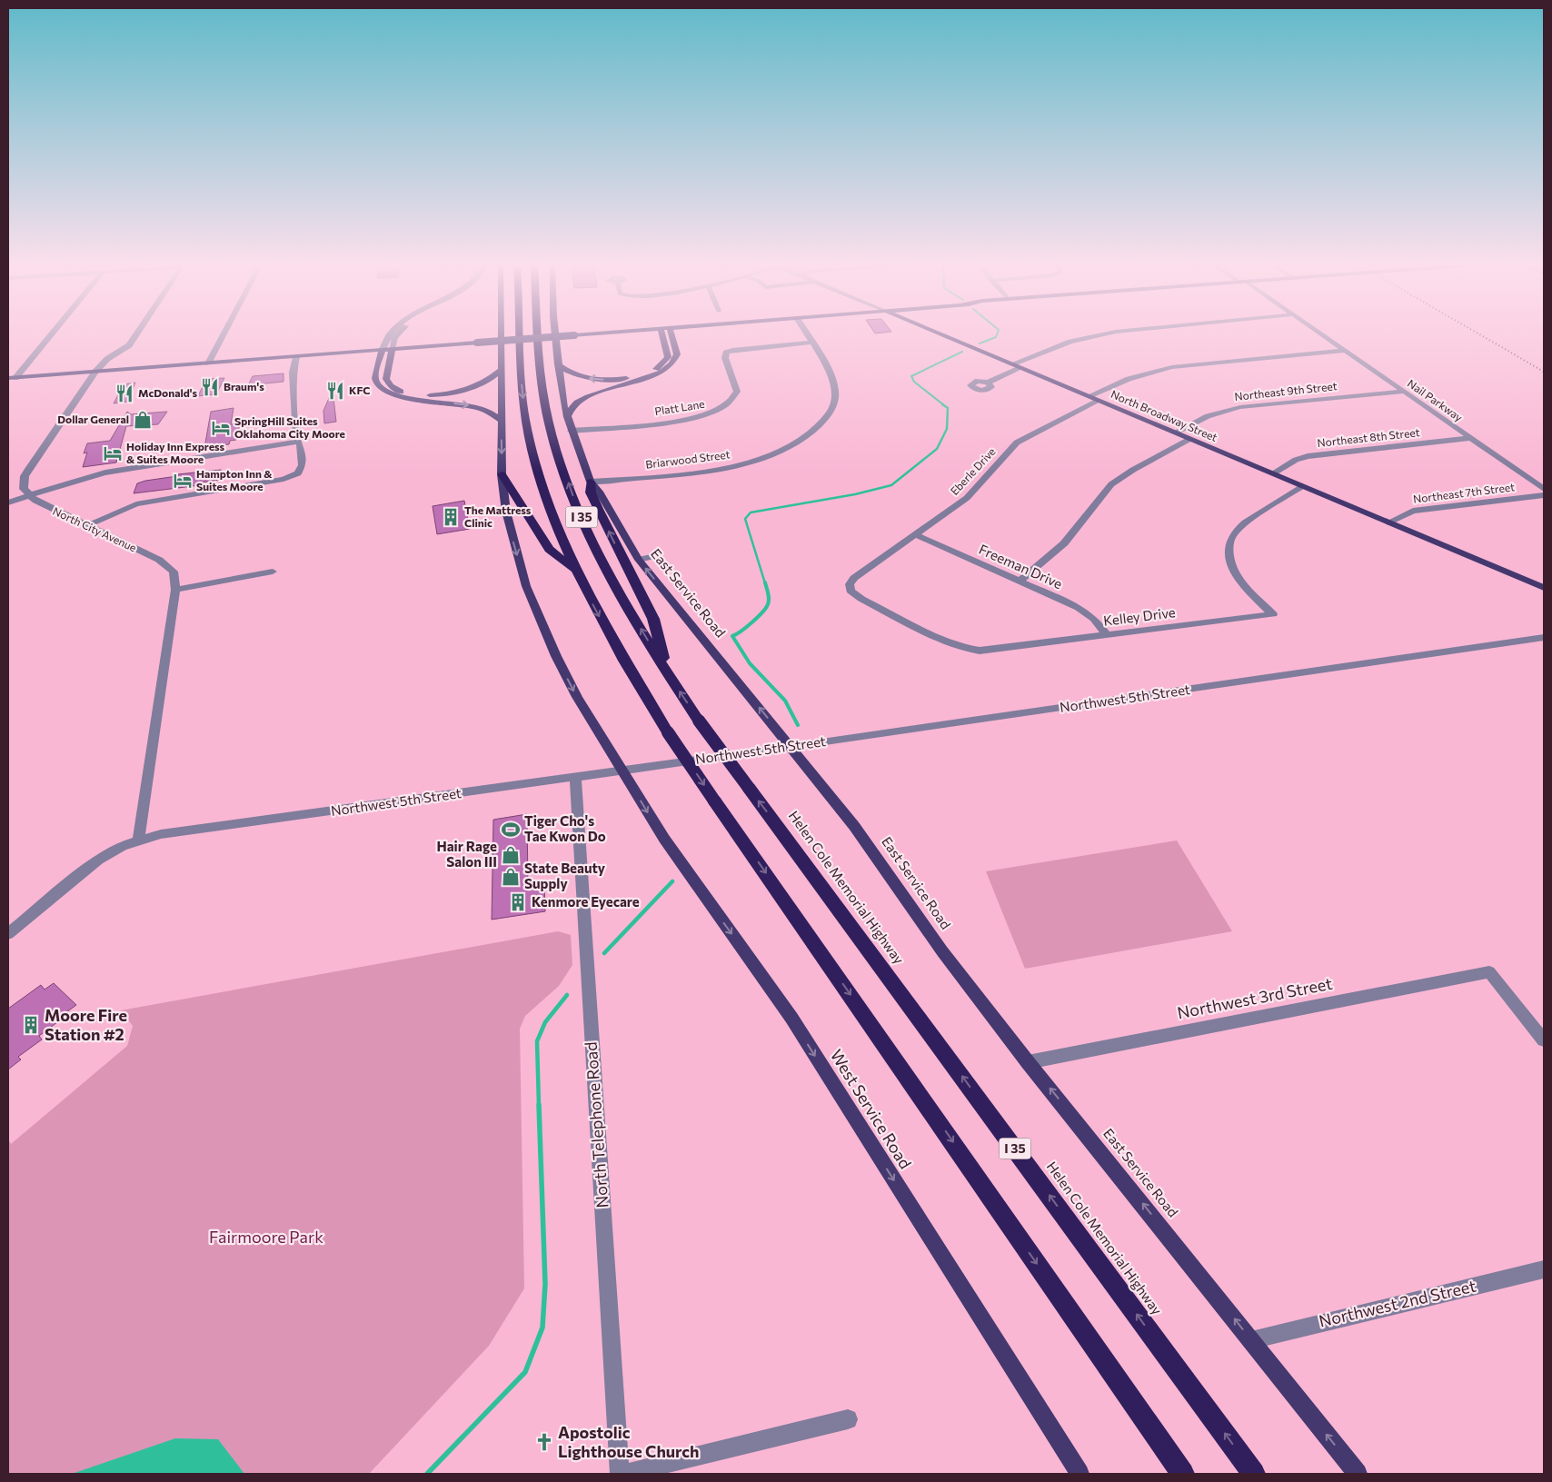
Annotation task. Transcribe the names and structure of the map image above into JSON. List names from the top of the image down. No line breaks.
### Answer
{"streets":{"highway":["I 35","Helen Cole Memorial Highway"],"main road":["North Broadway Street","East Service Road","West Service Road"],"street":["Northeast 9th Street","Nail Parkway","Platt Lane","Northeast 8th Street","Briarwood Street","Eberle Drive","Northeast 7th Street","North City Avenue","Freeman Drive","Kelley Drive","Northwest 5th Street","Northwest 3rd Street","North Telephone Road","Northwest 2nd Street"]},"crossings":[["Northeast 9th Street","Nail Parkway"],["Northeast 9th Street","North Broadway Street"],["Nail Parkway","Northeast 8th Street"],["Platt Lane","Briarwood Street"],["Platt Lane","East Service Road"],["North Broadway Street","Northeast 8th Street"],["North Broadway Street","Eberle Drive"],["North Broadway Street","Northeast 7th Street"],["North Broadway Street","Kelley Drive"],["Briarwood Street","East Service Road"],["Eberle Drive","Freeman Drive"],["Eberle Drive","Kelley Drive"],["North City Avenue","Northwest 5th Street"],["Freeman Drive","Kelley Drive"],["East Service Road","Northwest 5th Street"],["East Service Road","Northwest 3rd Street"],["East Service Road","Northwest 2nd Street"],["Northwest 5th Street","West Service Road"],["Northwest 5th Street","North Telephone Road"]],"one_way":["East Service Road","West Service Road"],"parks":["Fairmoore Park"],"places":{"restaurant":["Braum's","KFC","McDonald's"],"shop":["Dollar General","Hair Rage Salon III","State Beauty Supply"],"hotel":["SpringHill Suites Oklahoma City Moore","Holiday Inn Express & Suites Moore","Hampton Inn & Suites Moore"],"building":["The Mattress Clinic","Kenmore Eyecare","Moore Fire Station #2"],"sports":["Tiger Cho's Tae Kwon Do"],"church":["Apostolic Lighthouse Church"]}}
